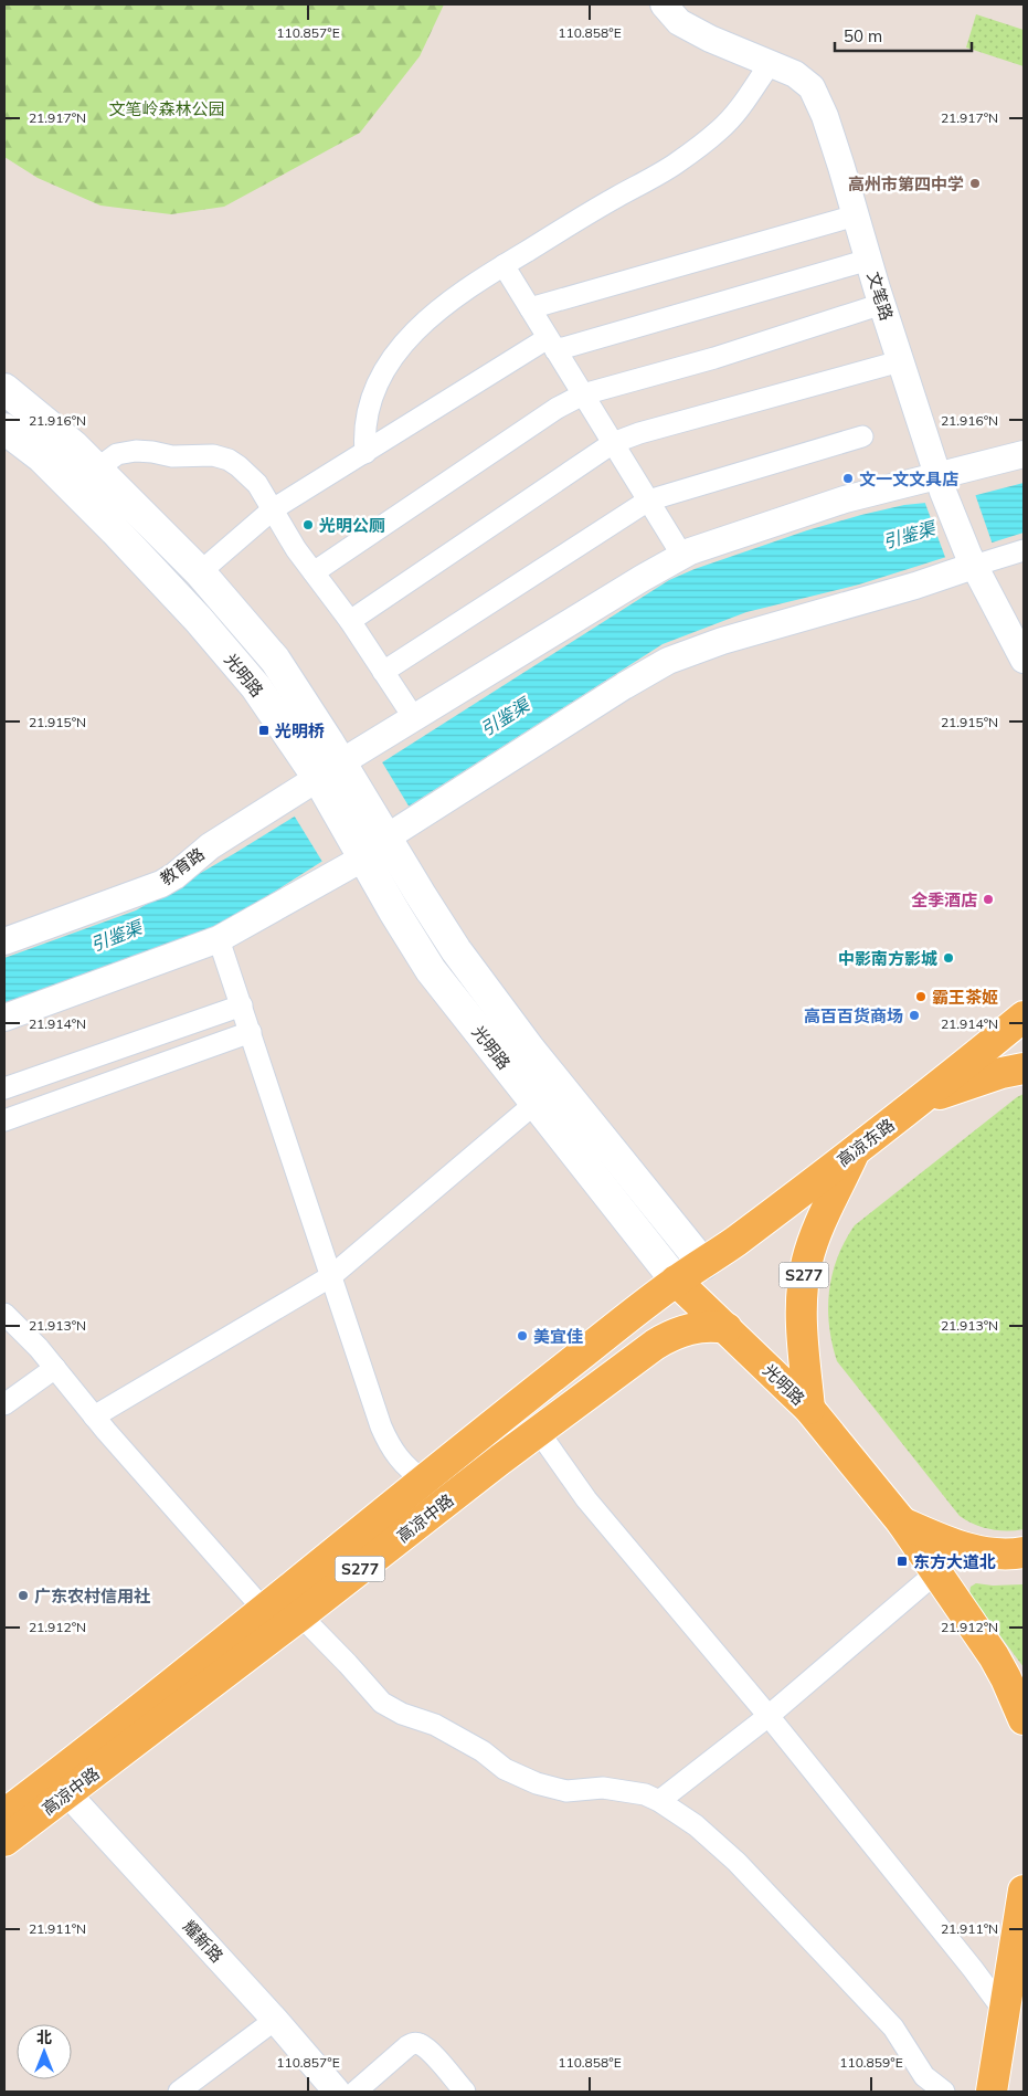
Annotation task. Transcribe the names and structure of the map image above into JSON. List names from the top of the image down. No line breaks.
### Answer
{"streets":{"main road":["光明路","高凉东路","S277","高凉中路"],"street":["文笔路","教育路","耀新路"]},"crossings":[["文笔路","教育路"],["光明路","教育路"],["光明路","高凉东路"],["光明路","S277"],["光明路","高凉中路"],["高凉东路","S277"],["高凉东路","高凉中路"],["高凉中路","耀新路"]],"water":["引鉴渠"],"parks":["文笔岭森林公园"],"places":{"other":["高州市第四中学","文一文文具店","光明公厕","全季酒店","中影南方影城","霸王茶姬","高百百货商场","美宜佳","广东农村信用社"],"transit":["光明桥","东方大道北"]},"scale_bar":"50 m","north":"top","coordinates":["110.857°E","110.858°E","21.917°N","21.916°N","21.915°N","21.914°N","21.913°N","21.912°N","21.911°N","110.859°E"]}
